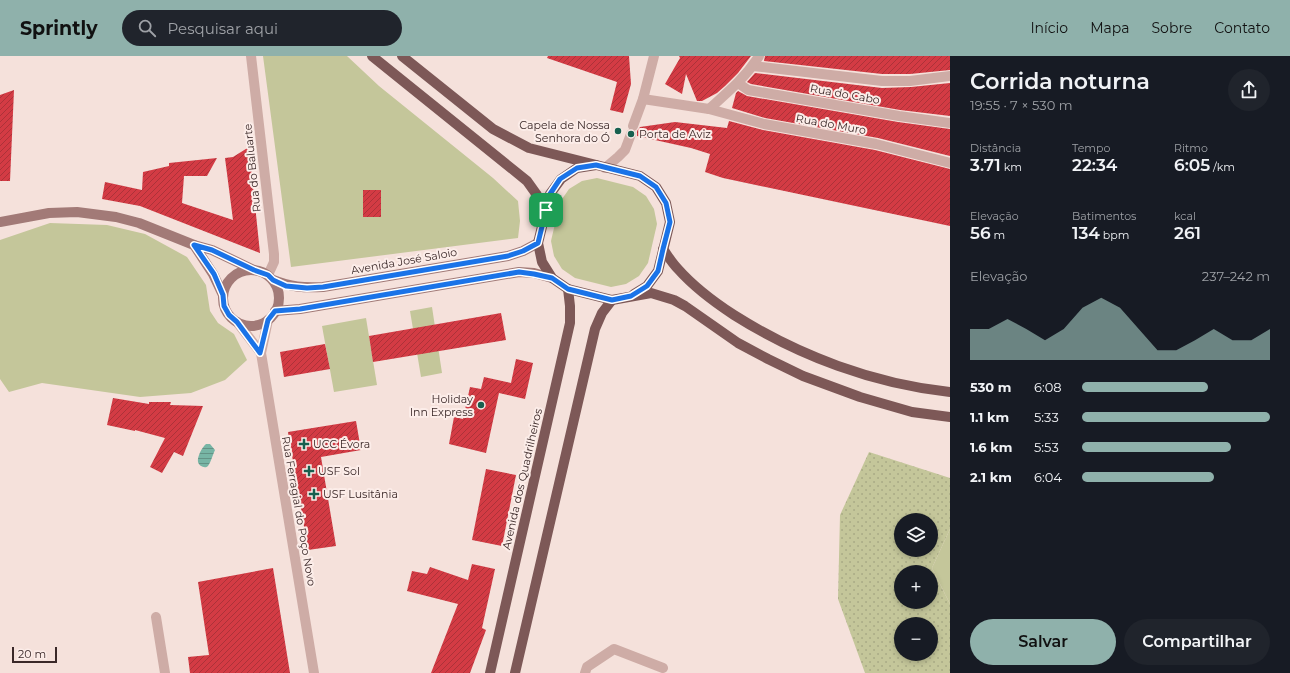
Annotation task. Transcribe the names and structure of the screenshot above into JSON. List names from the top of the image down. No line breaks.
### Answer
{"streets":{"main road":["Avenida José Saloio","Avenida dos Quadrilheiros"],"street":["Rua do Cabo","Rua do Muro","Rua do Baluarte","Rua Ferragial do Poço Novo"]},"crossings":[["Rua do Baluarte","Avenida José Saloio"],["Avenida José Saloio","Avenida dos Quadrilheiros"]],"places":{"other":["Capela de Nossa Senhora do Ó","Porta de Aviz","Holiday Inn Express"],"health":["UCC Évora","USF Sol","USF Lusitânia"]},"scale_bar":"20 m","page":{"header":"Sprintly","search":"Pesquisar aqui","nav":["Início","Mapa","Sobre","Contato"],"heading":["Corrida noturna","19:55 · 7 × 530 m"],"stats":[["Distância","3.71 km"],["Tempo","22:34"],["Ritmo","6:05 /km"],["Elevação","56 m"],["Batimentos","134 bpm"],["kcal","261"]],"chart":["Elevação","237–242 m"],"list":[{"name":"530 m","note":"6:08"},{"name":"1.1 km","note":"5:33"},{"name":"1.6 km","note":"5:53"},{"name":"2.1 km","note":"6:04"}],"map_buttons":["+","−"],"buttons":["Salvar","Compartilhar"],"scale":"20 m"}}
